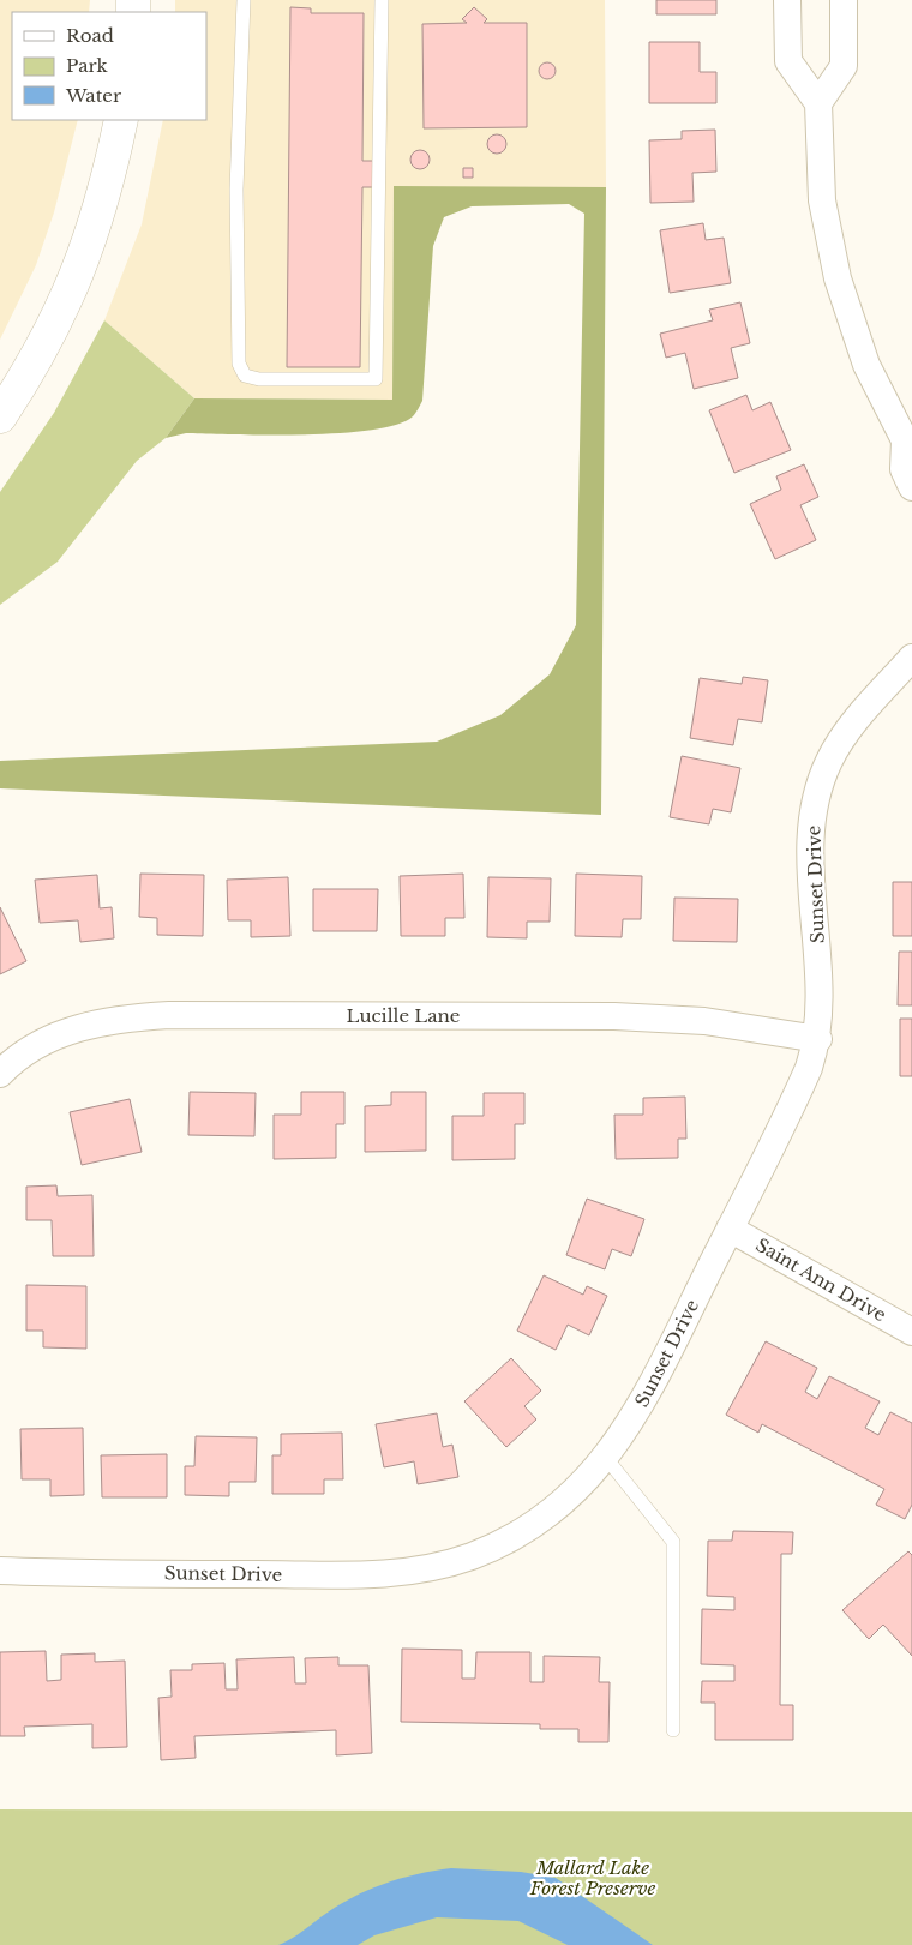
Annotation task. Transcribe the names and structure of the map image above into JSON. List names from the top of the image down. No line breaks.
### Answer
{"streets":{"street":["Sunset Drive","Lucille Lane","Saint Ann Drive"]},"crossings":[["Sunset Drive","Lucille Lane"],["Sunset Drive","Saint Ann Drive"]],"parks":["Mallard Lake Forest Preserve"],"legend":["Road","Park","Water"]}
